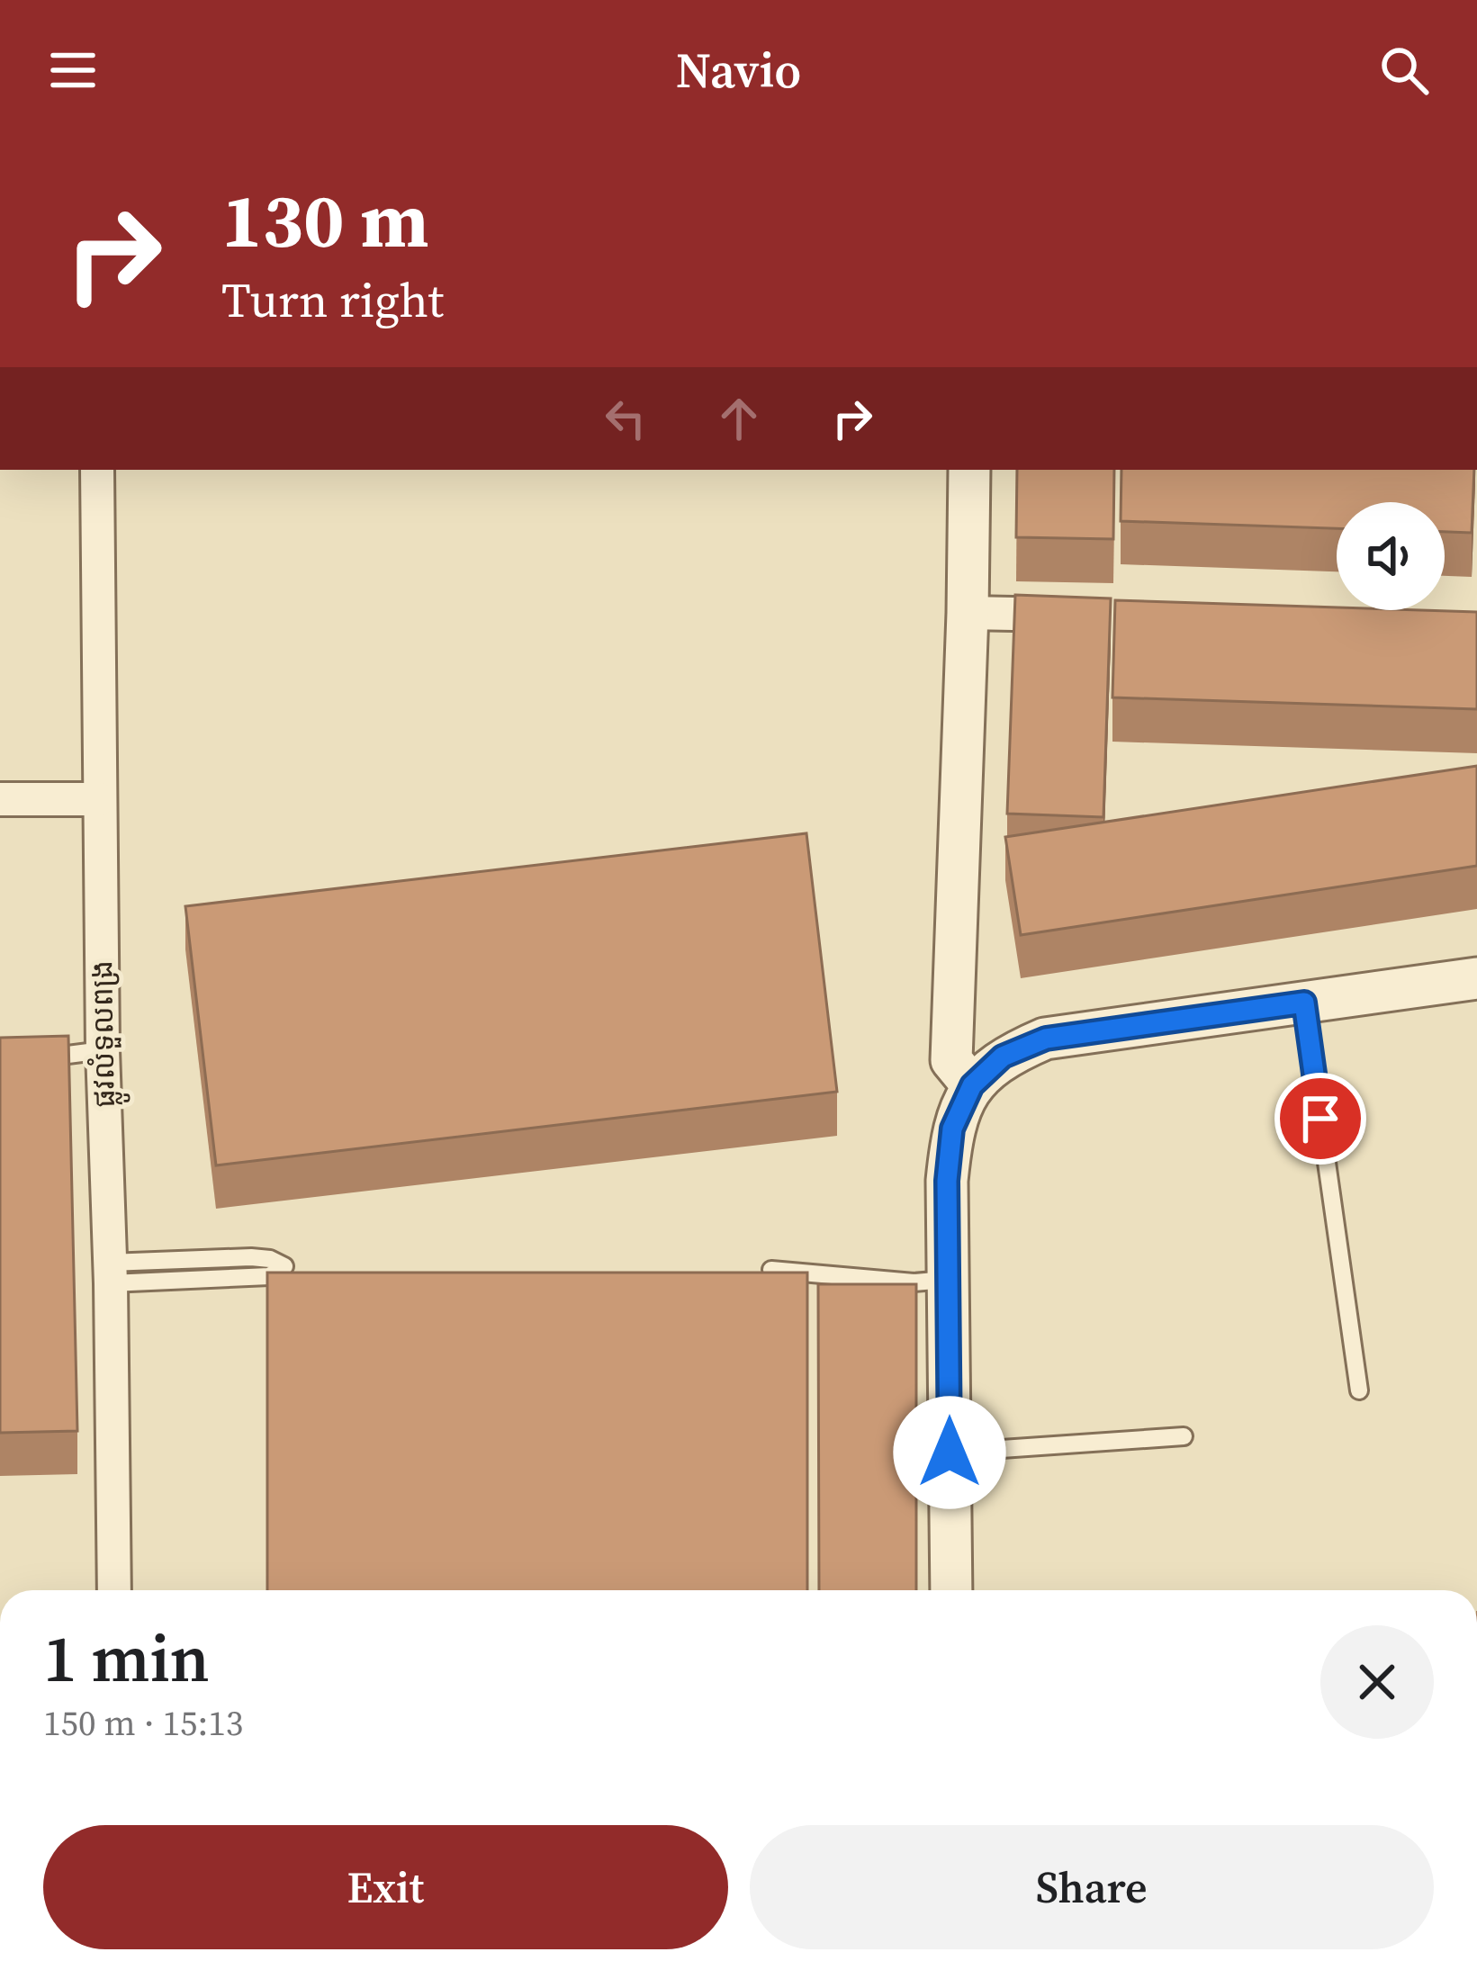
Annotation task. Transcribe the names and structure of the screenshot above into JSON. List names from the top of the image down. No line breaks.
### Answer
{"streets":{"street":["ផ្លូវលំទួលពង្រ"]},"page":{"header":"Navio","turn":["130 m","Turn right"],"heading":["1 min","150 m · 15:13"],"buttons":["Exit","Share"]}}
